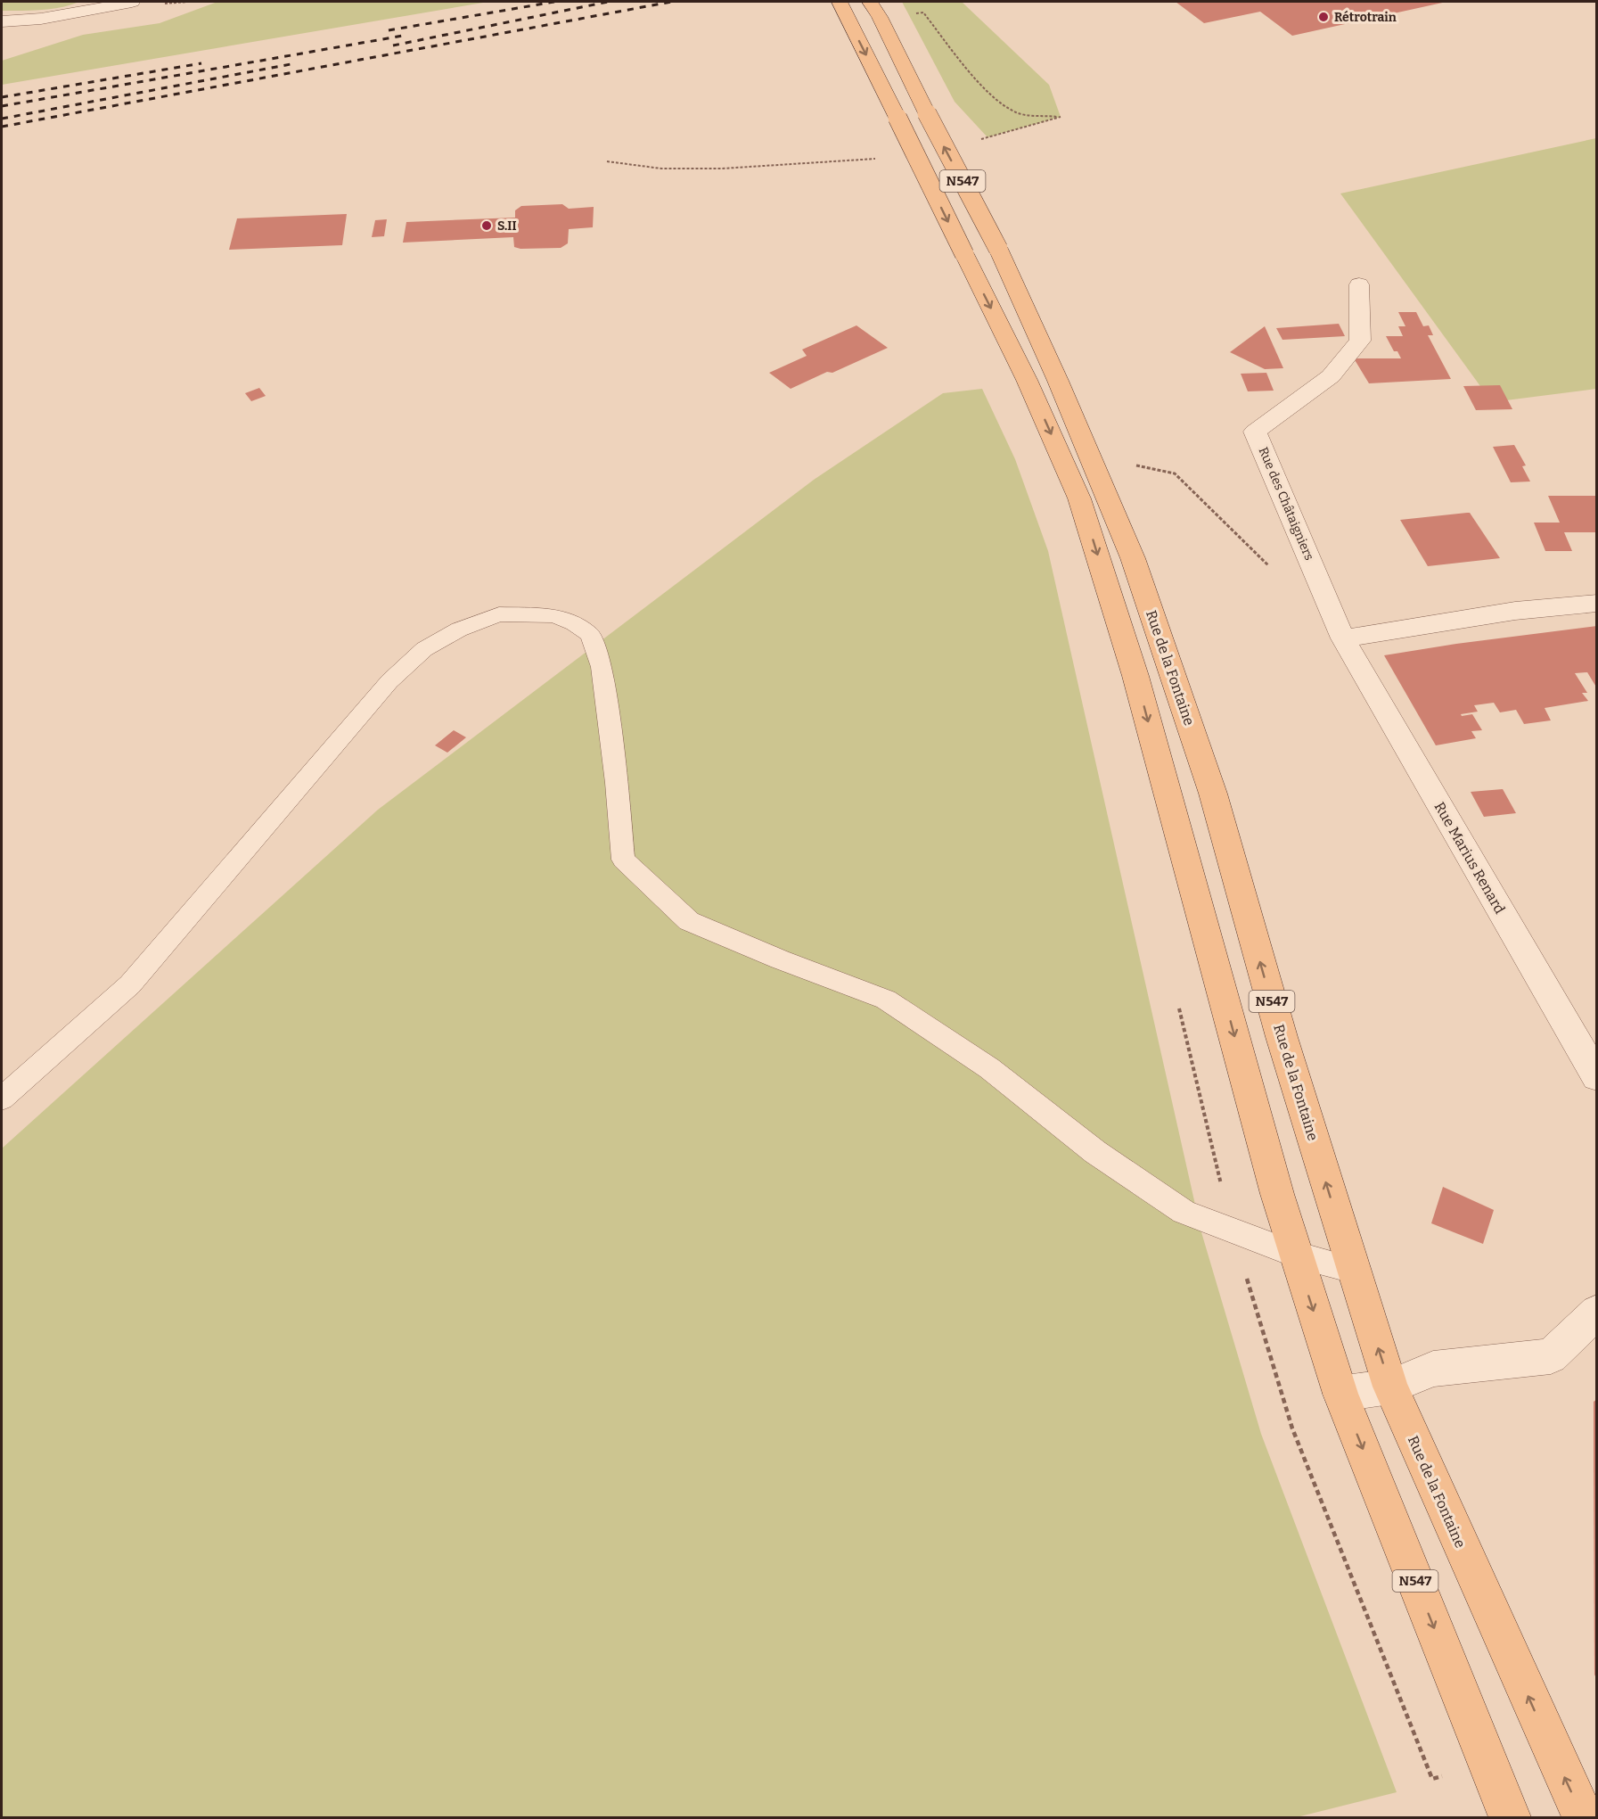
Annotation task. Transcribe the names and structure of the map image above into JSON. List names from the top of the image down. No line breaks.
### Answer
{"streets":{"main road":["N547","Rue de la Fontaine"],"street":["Rue des Châtaigniers","Rue Marius Renard"]},"crossings":[["N547","Rue de la Fontaine"],["Rue des Châtaigniers","Rue Marius Renard"]],"places":["Rétrotrain","S.II"]}
